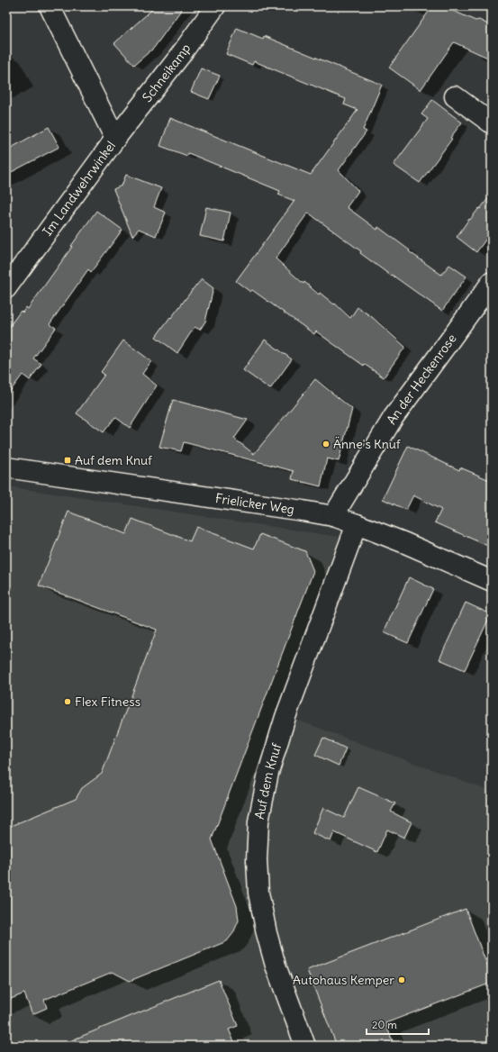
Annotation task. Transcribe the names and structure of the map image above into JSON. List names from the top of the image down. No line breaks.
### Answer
{"streets":{"street":["Schneikamp","Im Landwehrwinkel","An der Heckenrose","Frielicker Weg","Auf dem Knuf"]},"crossings":[["Schneikamp","Im Landwehrwinkel"],["An der Heckenrose","Frielicker Weg"],["Frielicker Weg","Auf dem Knuf"]],"places":{"other":["Änne's Knuf","Flex Fitness","Autohaus Kemper"],"transit":["Auf dem Knuf"]},"scale_bar":"20 m"}
